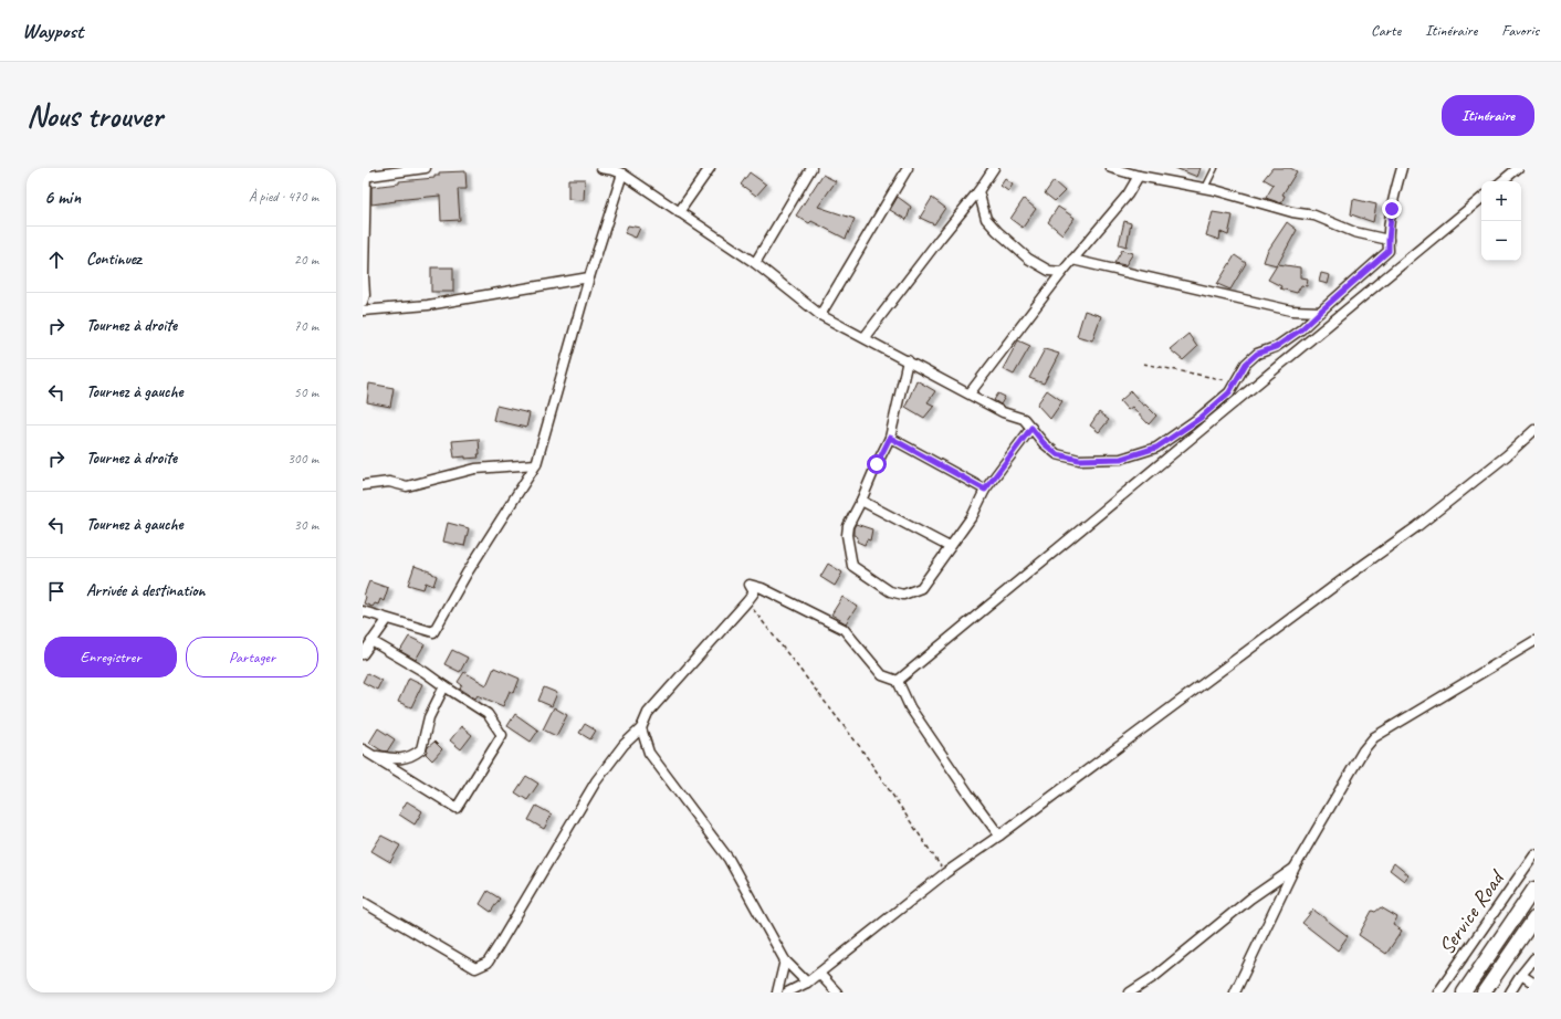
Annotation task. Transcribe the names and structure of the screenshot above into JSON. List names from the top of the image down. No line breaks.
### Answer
{"streets":{"street":["Service Road"]},"page":{"header":"Waypost","nav":["Carte","Itinéraire","Favoris"],"buttons":["Itinéraire",["Enregistrer","Partager"]],"title":"Nous trouver","heading":["6 min","À pied · 470 m"],"map_buttons":["+","−"],"list":[["Continuez","20 m"],["Tournez à droite","70 m"],["Tournez à gauche","50 m"],["Tournez à droite","300 m"],["Tournez à gauche","30 m"],"Arrivée à destination"]}}
